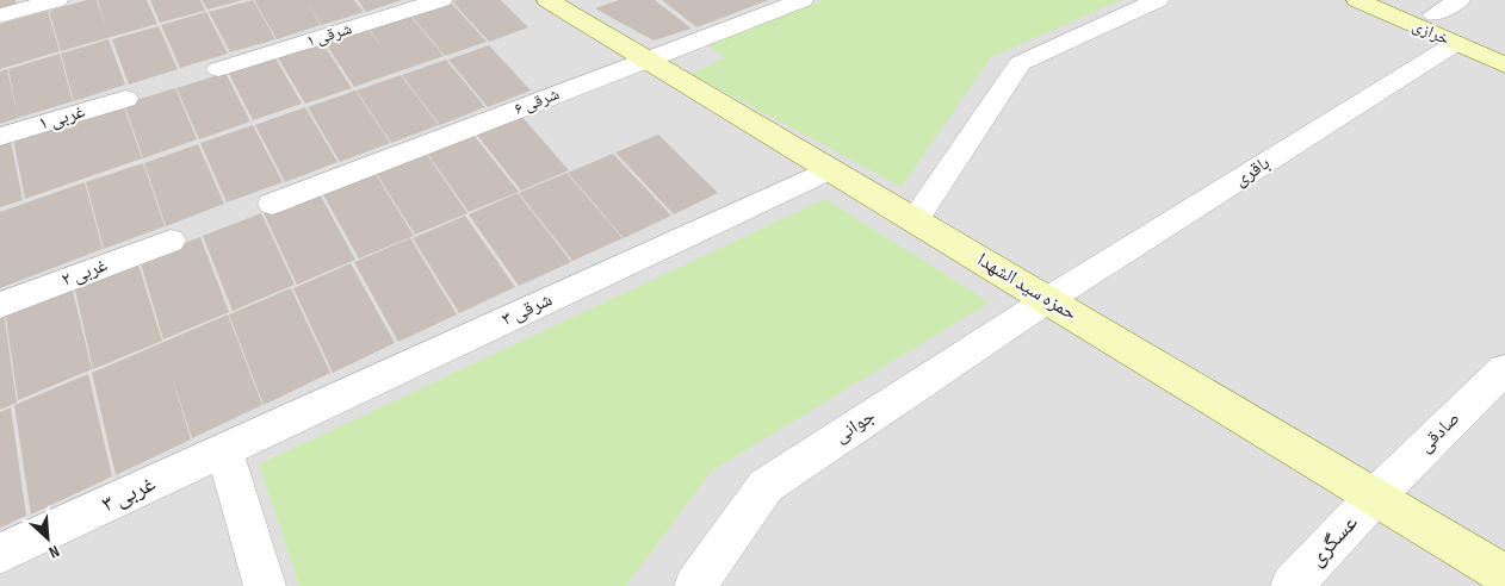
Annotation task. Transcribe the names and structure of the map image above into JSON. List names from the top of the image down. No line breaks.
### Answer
{"streets":{"street":["خرازی","۱ شرقی","۶ شرقی","۱ غربی","باقری","۲ غربی","حمزه سید الشهدا","۳ شرقی","جوانی","صادقی","۳ غربی","عسگری"]},"crossings":[["خرازی","باقری"],["۶ شرقی","حمزه سید الشهدا"],["باقری","حمزه سید الشهدا"],["باقری","جوانی"],["حمزه سید الشهدا","۳ شرقی"],["حمزه سید الشهدا","جوانی"],["حمزه سید الشهدا","صادقی"],["حمزه سید الشهدا","عسگری"],["۳ شرقی","۳ غربی"],["صادقی","عسگری"]],"north":"bottom right"}
